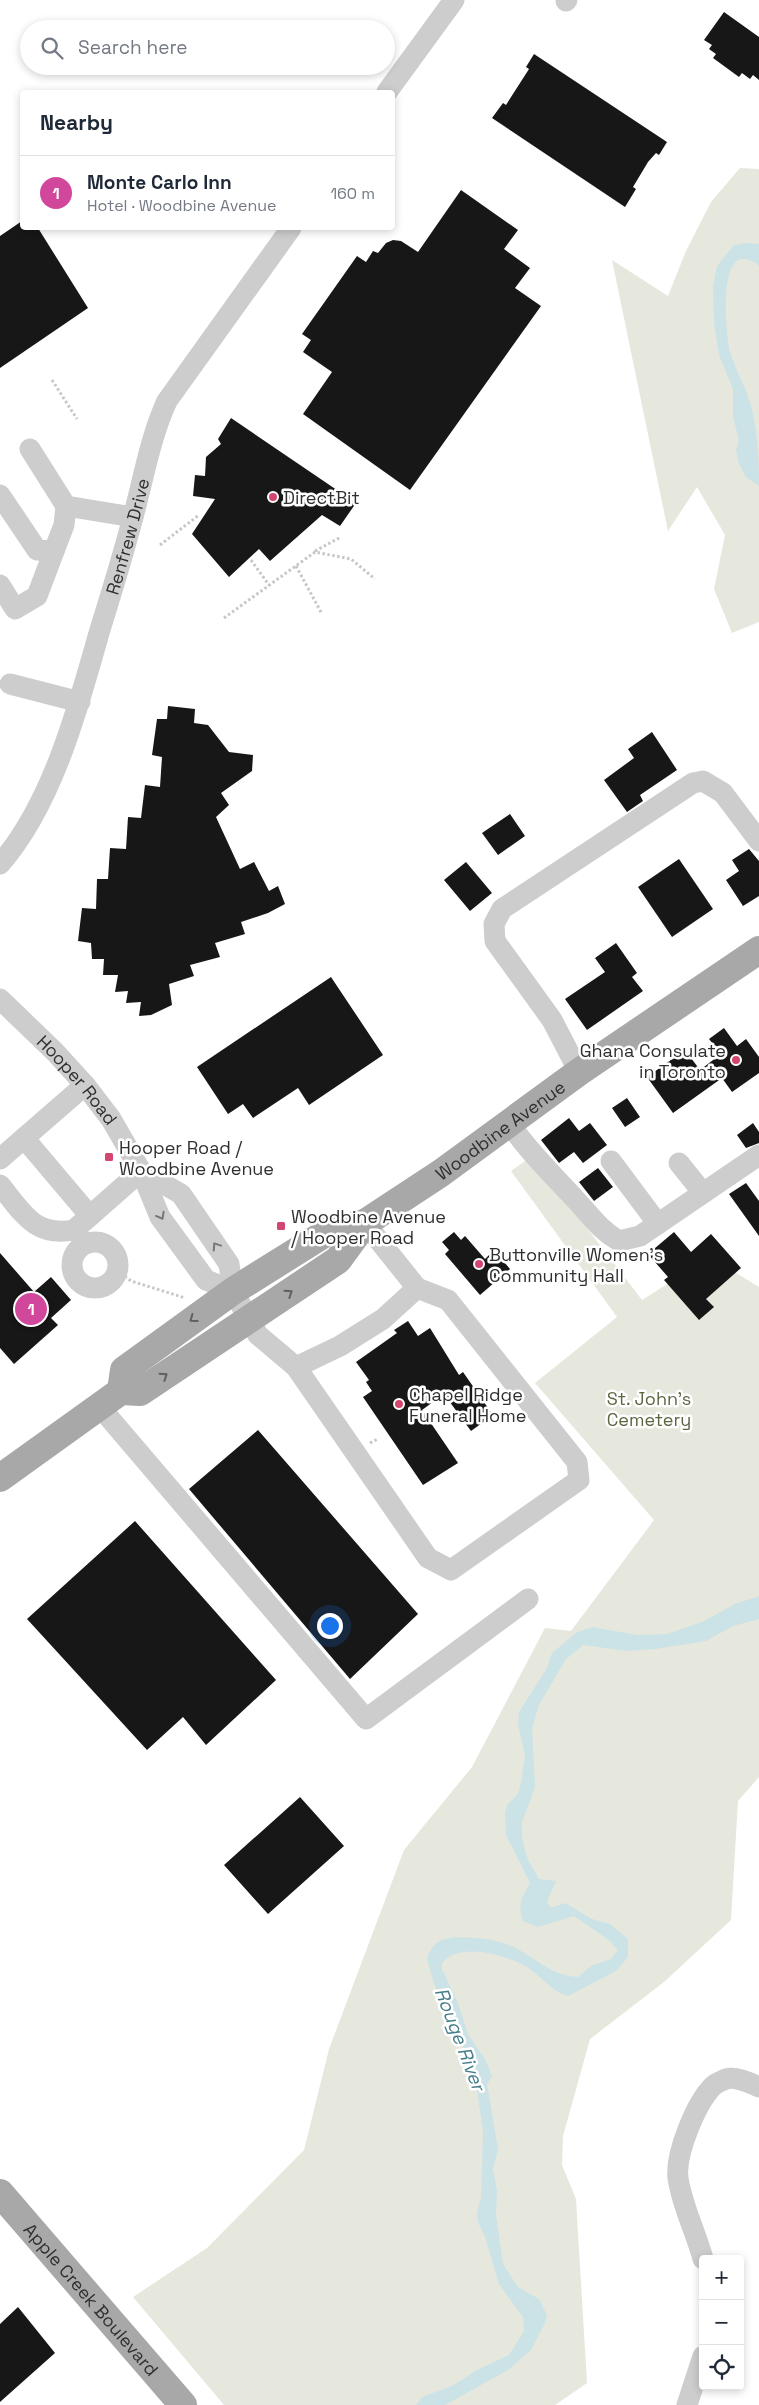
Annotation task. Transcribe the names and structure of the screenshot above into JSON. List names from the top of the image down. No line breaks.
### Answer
{"streets":{"main road":["Woodbine Avenue","Apple Creek Boulevard"],"street":["Renfrew Drive","Hooper Road"]},"crossings":[["Hooper Road","Woodbine Avenue"]],"water":["Rouge River"],"parks":["St. John's Cemetery"],"places":{"other":["DirectBit","Ghana Consulate in Toronto","Buttonville Women's Community Hall","Chapel Ridge Funeral Home"],"transit":["Hooper Road / Woodbine Avenue","Woodbine Avenue / Hooper Road"]},"page":{"search":"Search here","heading":"Nearby","list":[{"mark":"1","name":"Monte Carlo Inn","note":"Hotel · Woodbine Avenue","value":"160 m"}],"pins":"1","map_buttons":["+","−"]}}
